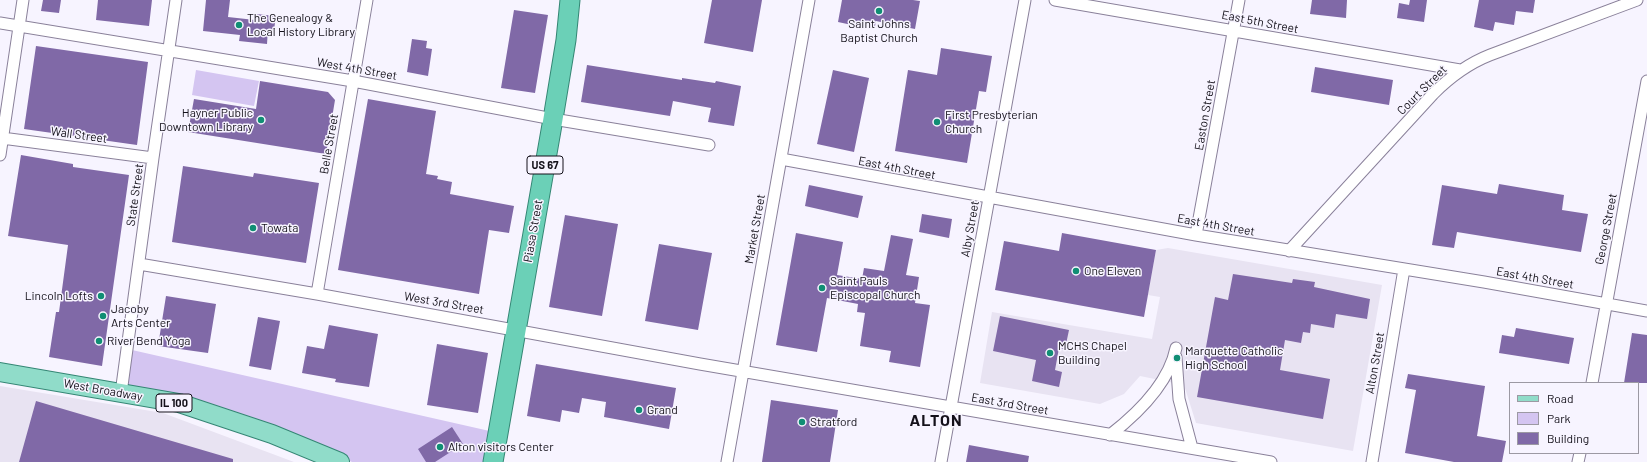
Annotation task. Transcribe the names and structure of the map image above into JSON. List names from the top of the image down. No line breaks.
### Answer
{"streets":{"highway":["US 67","Piasa Street"],"main road":["West Broadway","IL 100"],"street":["East 5th Street","West 4th Street","Court Street","Easton Street","Wall Street","Belle Street","East 4th Street","State Street","Market Street","Alby Street","George Street","West 3rd Street","Alton Street","East 3rd Street"]},"crossings":[["East 5th Street","Court Street"],["East 5th Street","Easton Street"],["West 4th Street","Belle Street"],["West 4th Street","State Street"],["West 4th Street","Piasa Street"],["Court Street","East 4th Street"],["Easton Street","East 4th Street"],["Wall Street","State Street"],["Belle Street","West 3rd Street"],["East 4th Street","Market Street"],["East 4th Street","Alby Street"],["East 4th Street","George Street"],["East 4th Street","Alton Street"],["State Street","West 3rd Street"],["State Street","West Broadway"],["Market Street","West 3rd Street"],["Market Street","East 3rd Street"],["Alby Street","East 3rd Street"],["Piasa Street","West 3rd Street"],["West 3rd Street","East 3rd Street"]],"districts":["ALTON"],"places":["Saint Johns Baptist Church","The Genealogy & Local History Library","Hayner Public Downtown Library","First Presbyterian Church","Towata","One Eleven","Saint Pauls Episcopal Church","Lincoln Lofts","Jacoby Arts Center","River Bend Yoga","MCHS Chapel Building","Marquette Catholic High School","Grand","Stratford","Alton visitors Center"],"legend":["Road","Park","Building"]}
